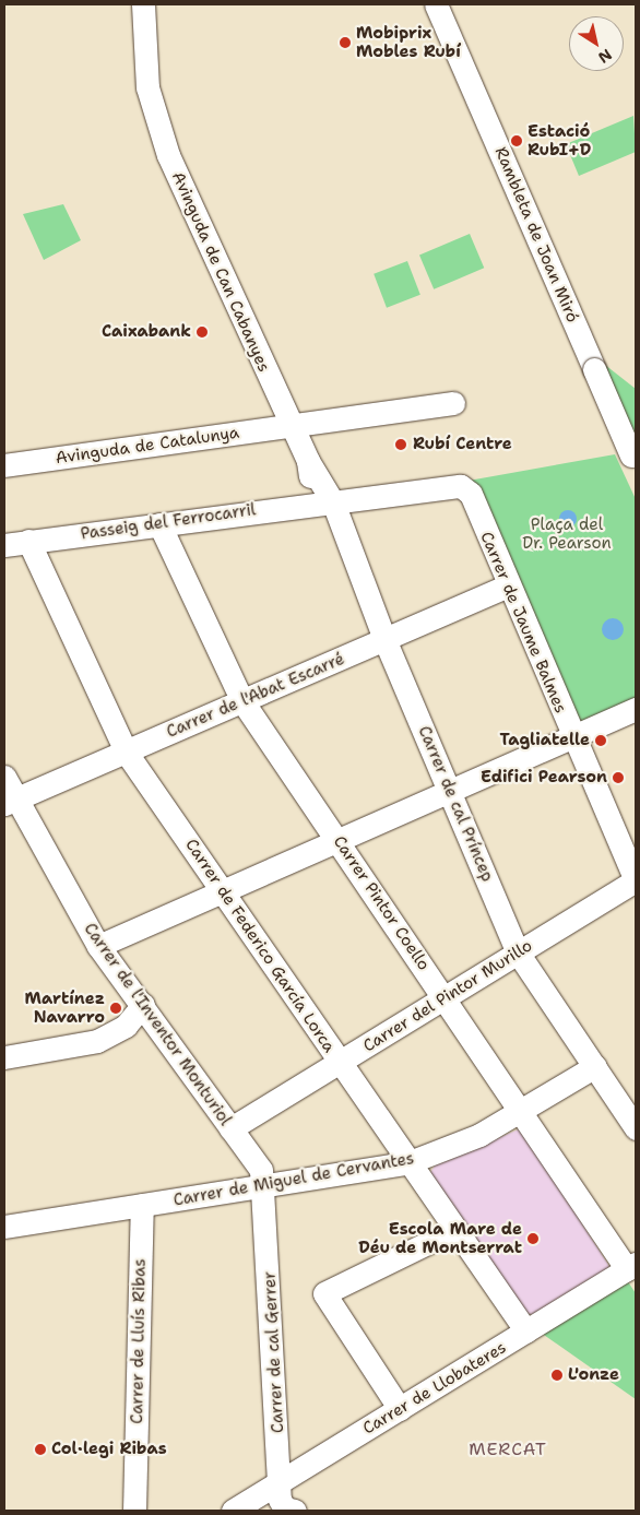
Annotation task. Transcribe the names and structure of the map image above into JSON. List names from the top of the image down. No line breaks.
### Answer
{"streets":{"street":["Rambleta de Joan Miró","Avinguda de Can Cabanyes","Avinguda de Catalunya","Passeig del Ferrocarril","Carrer de Jaume Balmes","Carrer de l'Abat Escarré","Carrer de cal Príncep","Carrer Pintor Coello","Carrer de Federico García Lorca","Carrer del Pintor Murillo","Carrer de l'Inventor Monturiol","Carrer de Miguel de Cervantes","Carrer de Lluís Ribas","Carrer de cal Gerrer","Carrer de Llobateres"]},"crossings":[["Avinguda de Can Cabanyes","Avinguda de Catalunya"],["Avinguda de Can Cabanyes","Passeig del Ferrocarril"],["Avinguda de Can Cabanyes","Carrer de cal Príncep"],["Passeig del Ferrocarril","Carrer de Jaume Balmes"],["Passeig del Ferrocarril","Carrer de cal Príncep"],["Passeig del Ferrocarril","Carrer Pintor Coello"],["Passeig del Ferrocarril","Carrer de Federico García Lorca"],["Carrer de Jaume Balmes","Carrer de l'Abat Escarré"],["Carrer de Jaume Balmes","Carrer de cal Príncep"],["Carrer de Jaume Balmes","Carrer del Pintor Murillo"],["Carrer de l'Abat Escarré","Carrer de cal Príncep"],["Carrer de l'Abat Escarré","Carrer Pintor Coello"],["Carrer de l'Abat Escarré","Carrer de Federico García Lorca"],["Carrer de l'Abat Escarré","Carrer de l'Inventor Monturiol"],["Carrer de cal Príncep","Carrer del Pintor Murillo"],["Carrer de cal Príncep","Carrer de Miguel de Cervantes"],["Carrer Pintor Coello","Carrer del Pintor Murillo"],["Carrer Pintor Coello","Carrer de Miguel de Cervantes"],["Carrer Pintor Coello","Carrer de Llobateres"],["Carrer de Federico García Lorca","Carrer del Pintor Murillo"],["Carrer de Federico García Lorca","Carrer de Miguel de Cervantes"],["Carrer de Federico García Lorca","Carrer de Llobateres"],["Carrer del Pintor Murillo","Carrer de l'Inventor Monturiol"],["Carrer de l'Inventor Monturiol","Carrer de Miguel de Cervantes"],["Carrer de l'Inventor Monturiol","Carrer de cal Gerrer"],["Carrer de Miguel de Cervantes","Carrer de Lluís Ribas"],["Carrer de Miguel de Cervantes","Carrer de cal Gerrer"],["Carrer de cal Gerrer","Carrer de Llobateres"]],"districts":["MERCAT"],"parks":["Plaça del Dr. Pearson"],"places":["Mobiprix Mobles Rubí","Estació RubI+D","Caixabank","Rubí Centre","Tagliatelle","Edifici Pearson","Martínez Navarro","Escola Mare de Déu de Montserrat","L'onze","Col·legi Ribas"],"north":"bottom right"}
